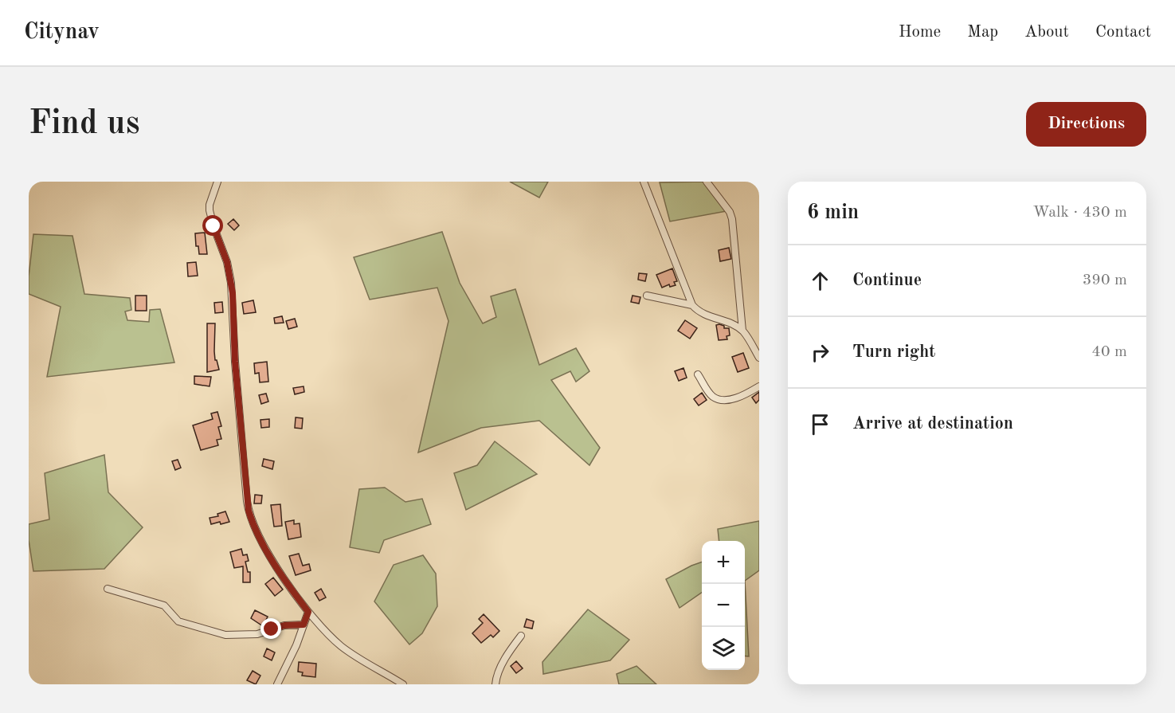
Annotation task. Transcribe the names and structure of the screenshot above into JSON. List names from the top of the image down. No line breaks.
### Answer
{"page":{"header":"Citynav","nav":["Home","Map","About","Contact"],"buttons":"Directions","title":"Find us","heading":["6 min","Walk · 430 m"],"list":[["Continue","390 m"],["Turn right","40 m"],"Arrive at destination"],"map_buttons":["+","−"]}}
